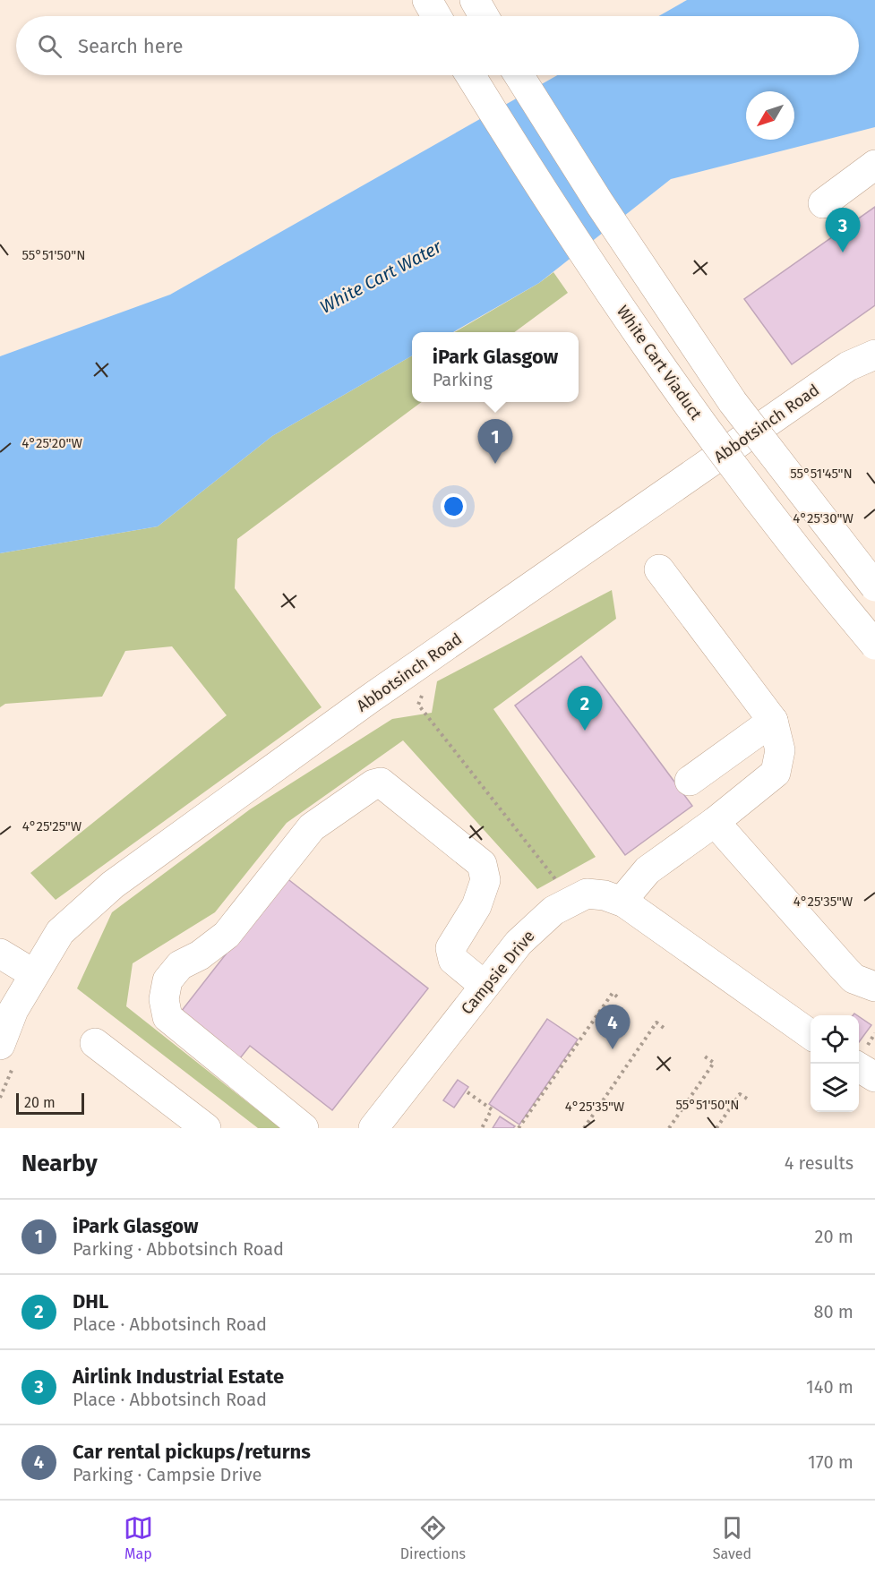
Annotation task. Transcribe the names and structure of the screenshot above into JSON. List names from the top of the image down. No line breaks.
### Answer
{"streets":{"main road":["White Cart Viaduct","Abbotsinch Road","Campsie Drive"]},"water":["White Cart Water"],"scale_bar":"20 m","north":"bottom left","page":{"search":"Search here","pins":["3","1","2","4"],"popup":["iPark Glasgow","Parking"],"scale":"20 m","heading":["Nearby","4 results"],"list":[{"mark":"1","name":"iPark Glasgow","note":"Parking · Abbotsinch Road","value":"20 m"},{"mark":"2","name":"DHL","note":"Place · Abbotsinch Road","value":"80 m"},{"mark":"3","name":"Airlink Industrial Estate","note":"Place · Abbotsinch Road","value":"140 m"},{"mark":"4","name":"Car rental pickups/returns","note":"Parking · Campsie Drive","value":"170 m"}],"nav":["Map","Directions","Saved"]},"coordinates":["55°51'50\"N","4°25'20\"W","55°51'45\"N","4°25'30\"W","4°25'25\"W","4°25'35\"W"]}
